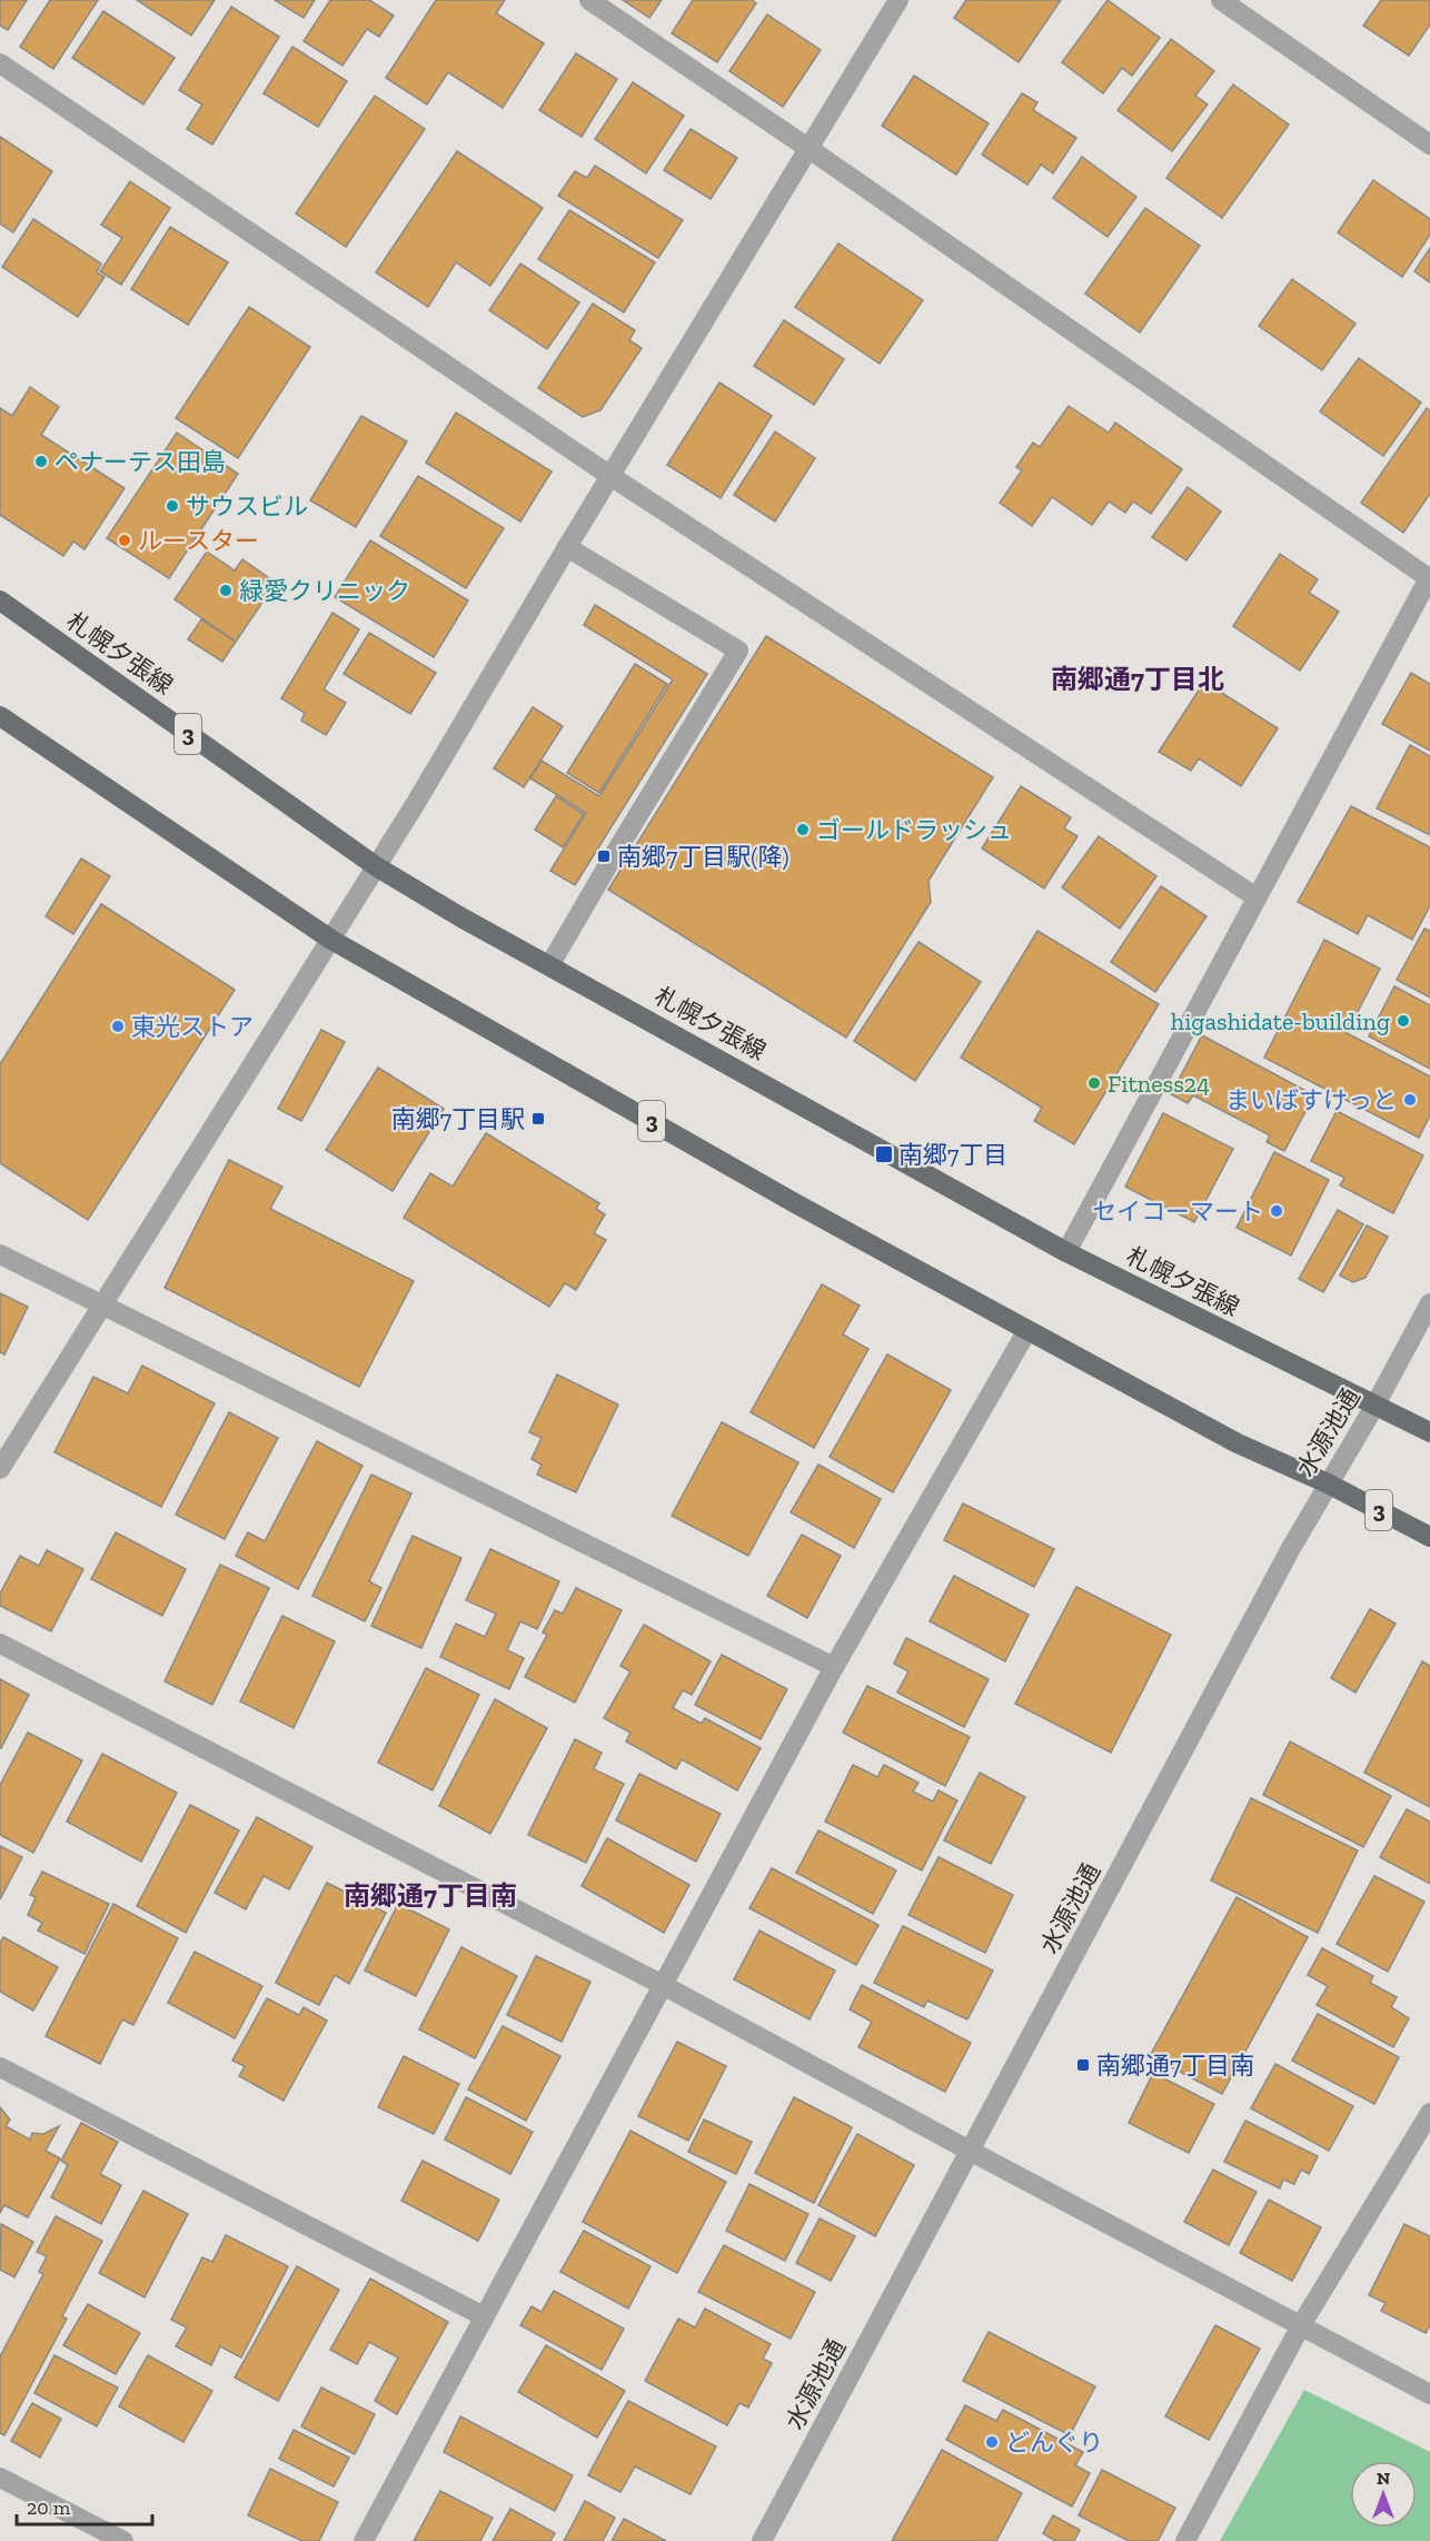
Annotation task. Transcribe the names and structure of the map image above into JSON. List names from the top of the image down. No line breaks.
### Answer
{"streets":{"main road":["札幌夕張線","3"],"street":["水源池通"]},"crossings":[["札幌夕張線","水源池通"],["3","水源池通"]],"districts":["南郷通7丁目北","南郷通7丁目南"],"places":{"other":["ペナーテス田島","サウスビル","ルースター","緑愛クリニック","ゴールドラッシュ","higashidate-building","東光ストア","Fitness24","まいばすけっと","セイコーマート","どんぐり"],"transit":["南郷7丁目駅(降)","南郷7丁目駅","南郷7丁目","南郷通7丁目南"]},"scale_bar":"20 m","north":"top"}
